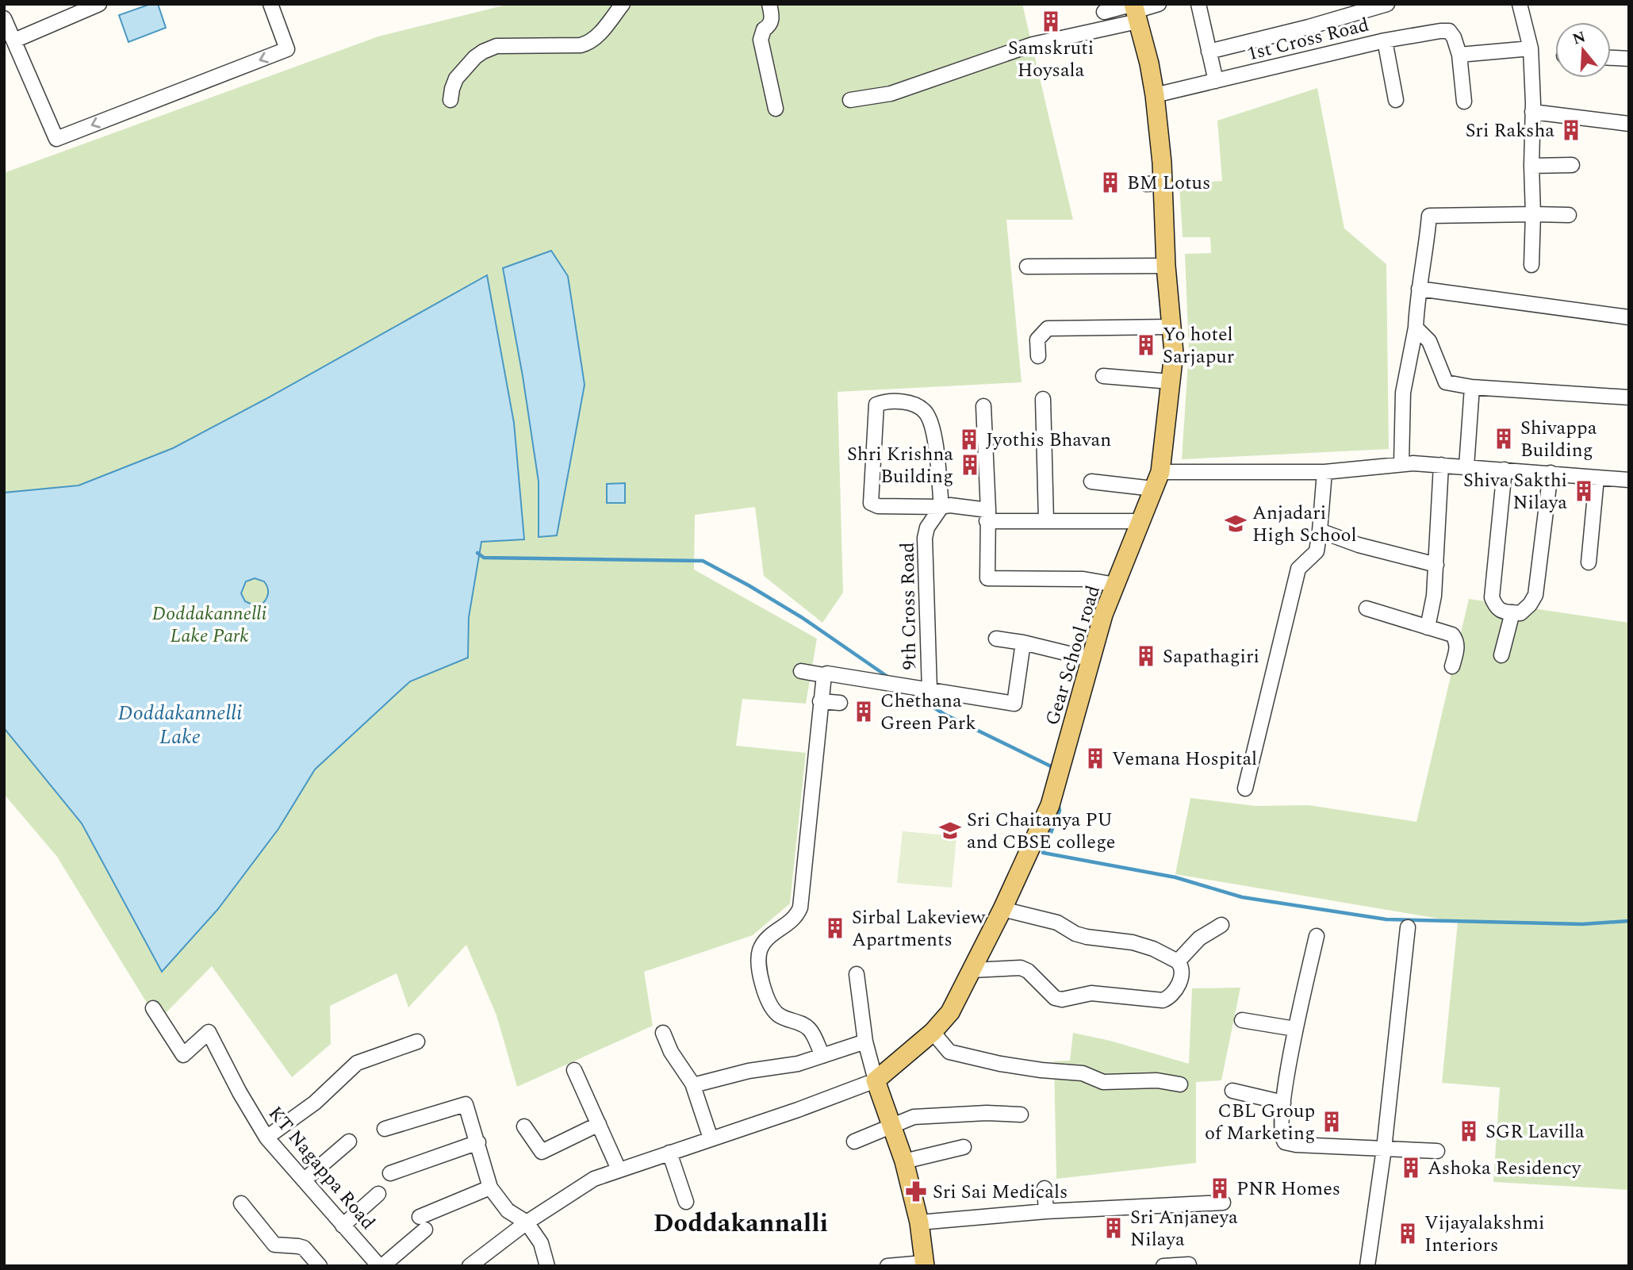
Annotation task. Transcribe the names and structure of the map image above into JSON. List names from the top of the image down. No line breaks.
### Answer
{"streets":{"main road":["Gear School road"],"street":["1st Cross Road","9th Cross Road","KT Nagappa Road"]},"crossings":[["1st Cross Road","Gear School road"]],"districts":["Doddakannalli"],"water":["Doddakannelli Lake"],"parks":["Doddakannelli Lake Park"],"places":{"building":["Samskruti Hoysala","Sri Raksha","BM Lotus","Yo hotel Sarjapur","Shivappa Building","Jyothis Bhavan","Shri Krishna Building","Shiva Sakthi Nilaya","Sapathagiri","Chethana Green Park","Vemana Hospital","Sirbal Lakeview Apartments","CBL Group of Marketing","SGR Lavilla","Ashoka Residency","PNR Homes","Sri Anjaneya Nilaya","Vijayalakshmi Interiors"],"school or university":["Anjadari High School","Sri Chaitanya PU and CBSE college"],"pharmacy":["Sri Sai Medicals"]},"north":"top"}
